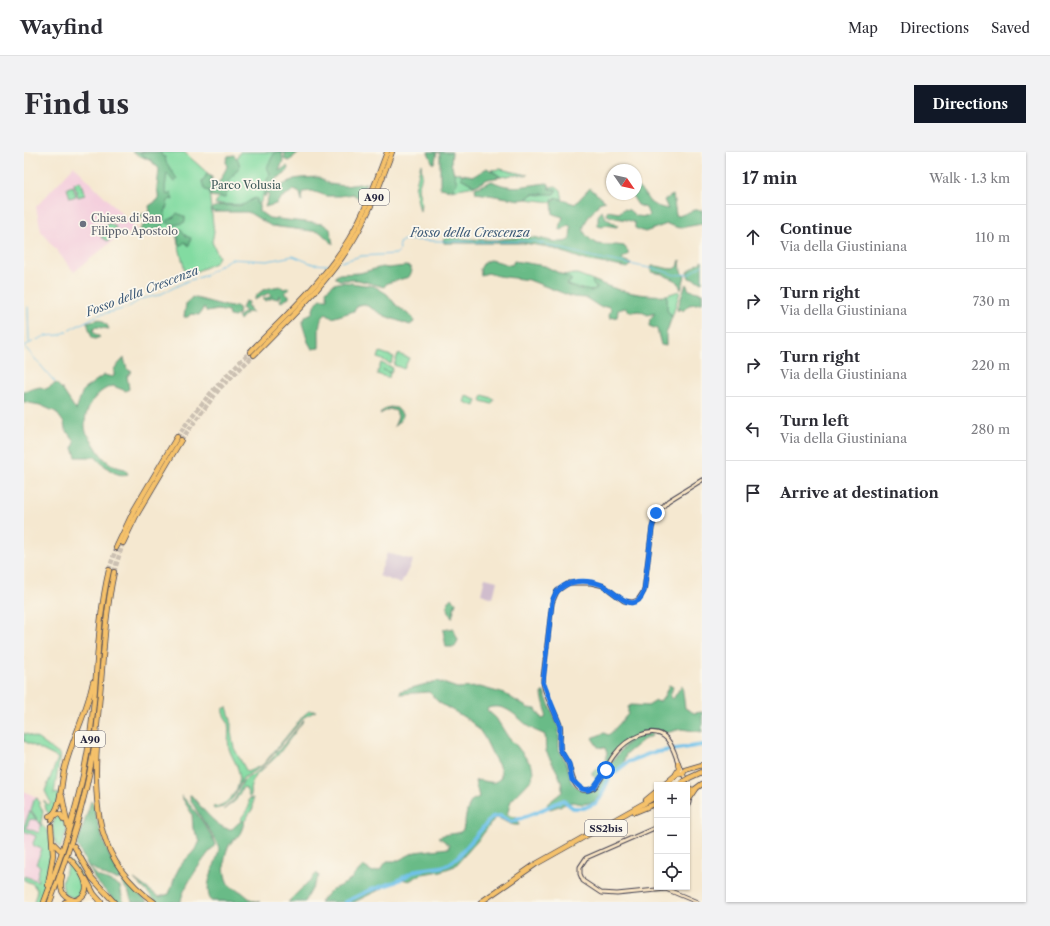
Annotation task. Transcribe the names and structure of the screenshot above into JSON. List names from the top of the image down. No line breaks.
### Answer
{"streets":{"highway":["A90","SS2bis"]},"water":["Fosso della Crescenza"],"parks":["Parco Volusia"],"places":["Chiesa di San Filippo Apostolo"],"north":"bottom right","page":{"header":"Wayfind","nav":["Map","Directions","Saved"],"buttons":"Directions","title":"Find us","heading":["17 min","Walk · 1.3 km"],"list":[["Continue","Via della Giustiniana","110 m"],["Turn right","Via della Giustiniana","730 m"],["Turn right","Via della Giustiniana","220 m"],["Turn left","Via della Giustiniana","280 m"],"Arrive at destination"],"map_buttons":["+","−"]}}
